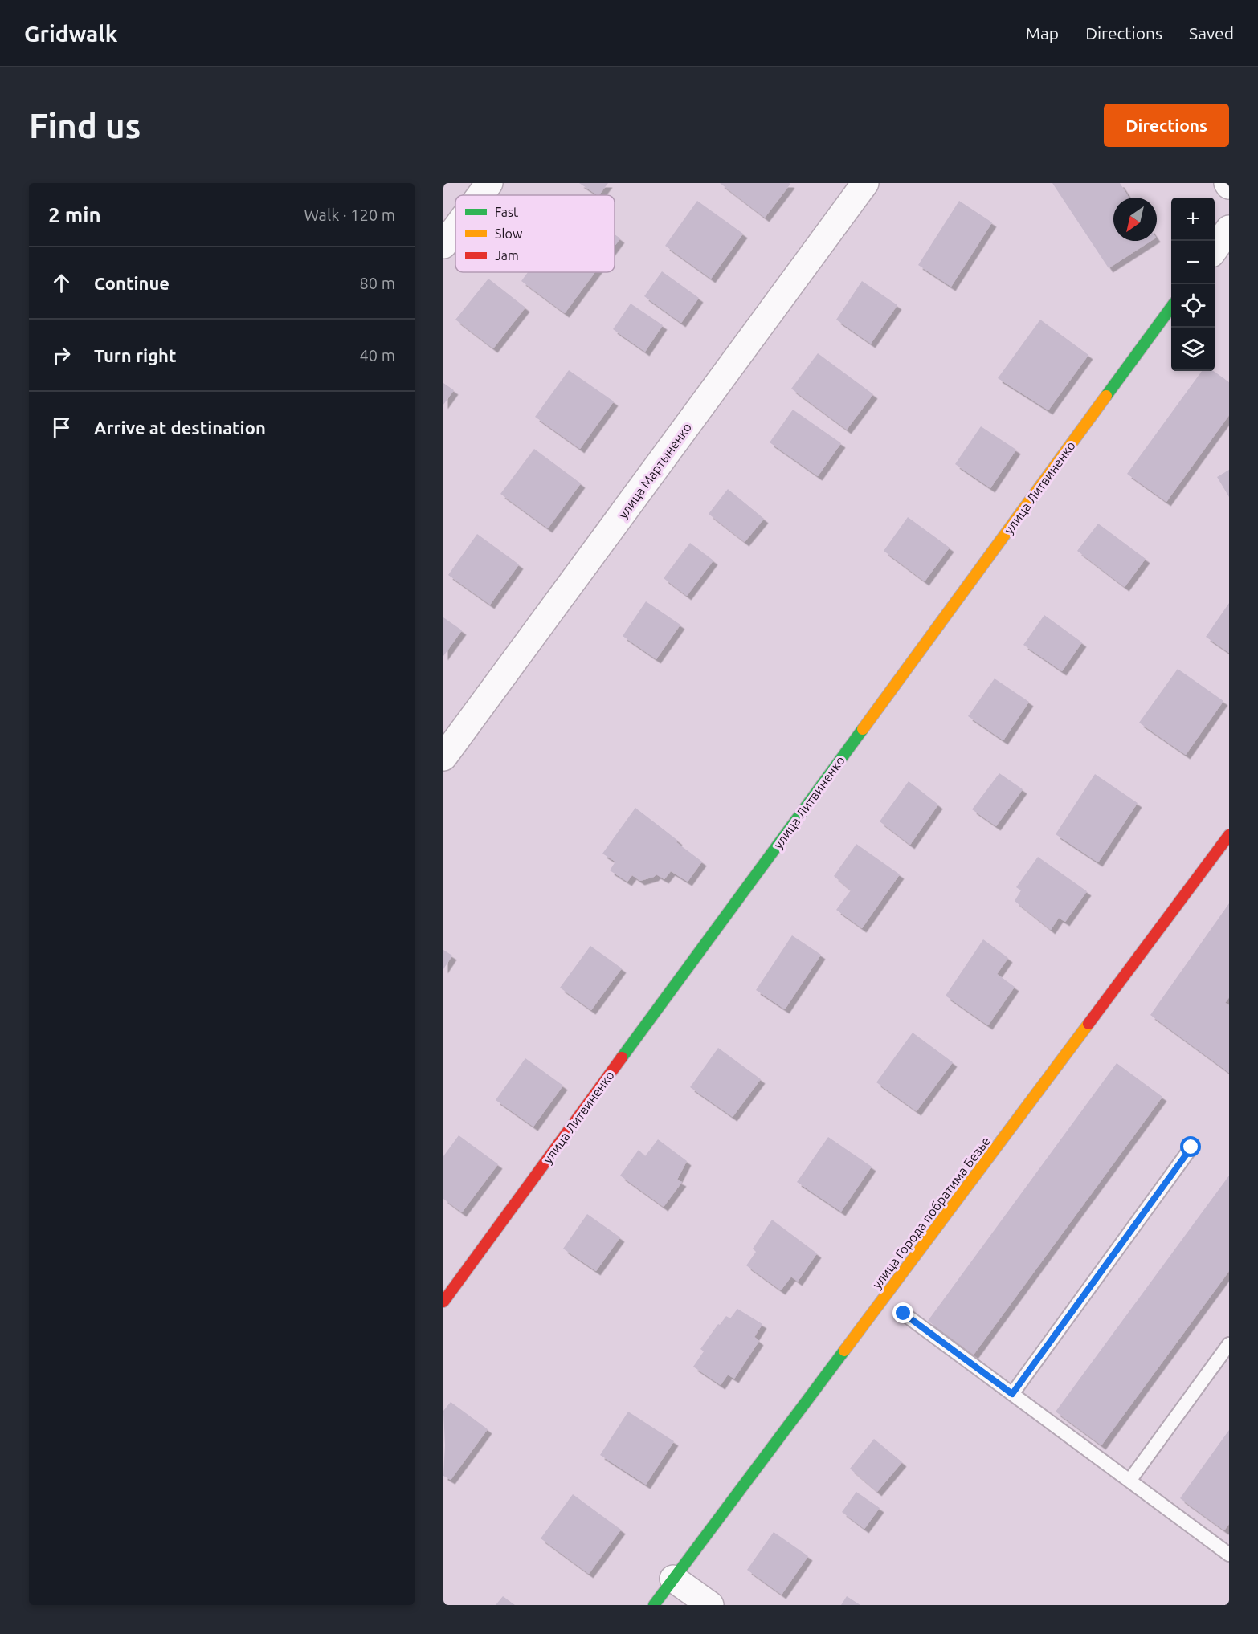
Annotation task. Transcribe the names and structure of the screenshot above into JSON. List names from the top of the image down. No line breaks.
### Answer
{"streets":{"street":["улица Мартыненко","улица Литвиненко","улица Города побратима Безье"]},"legend":["Fast","Slow","Jam"],"north":"bottom left","page":{"header":"Gridwalk","nav":["Map","Directions","Saved"],"buttons":"Directions","title":"Find us","heading":["2 min","Walk · 120 m"],"map_buttons":["+","−"],"list":[["Continue","80 m"],["Turn right","40 m"],"Arrive at destination"]}}
